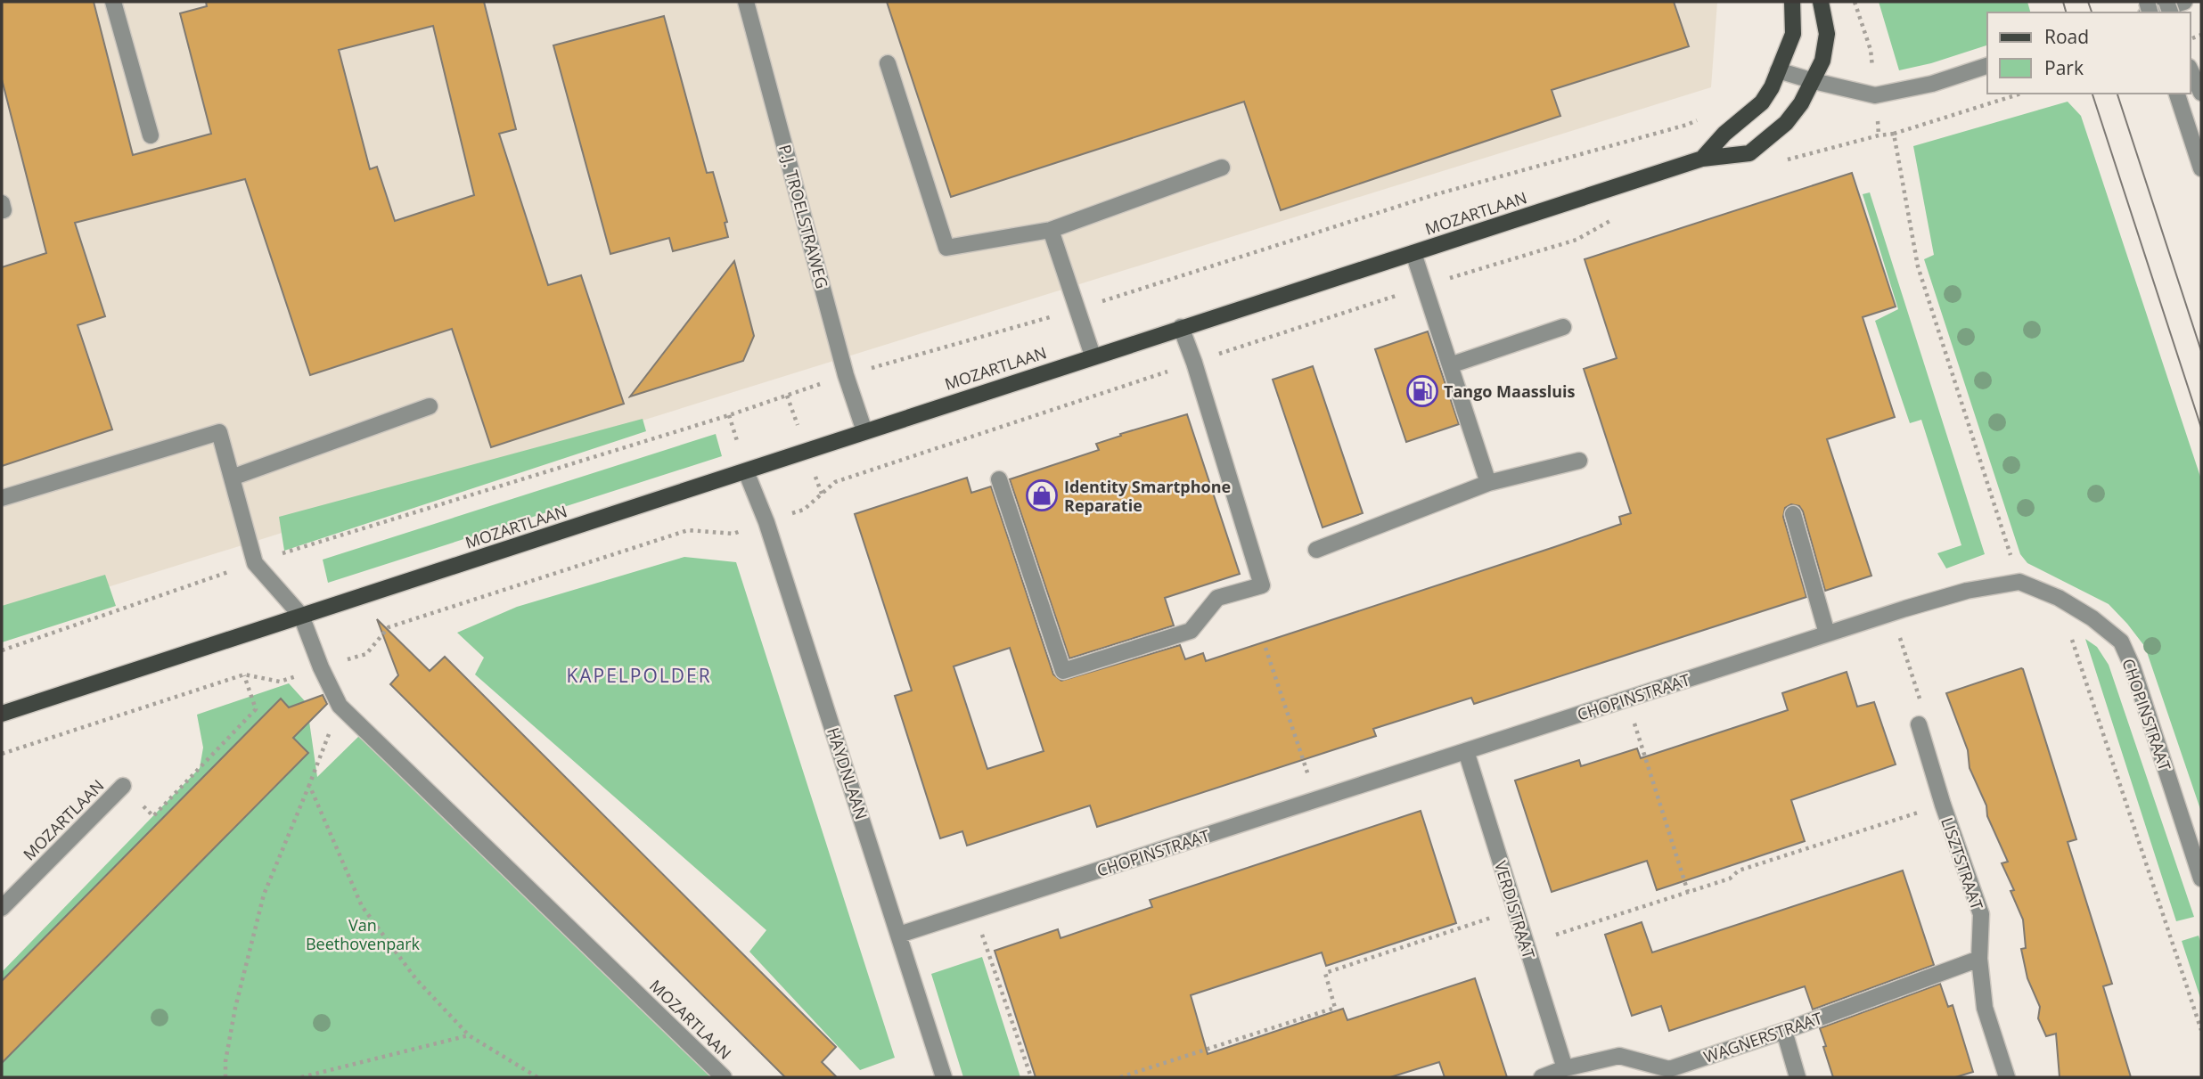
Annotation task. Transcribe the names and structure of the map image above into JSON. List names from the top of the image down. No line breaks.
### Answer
{"streets":{"main road":["MOZARTLAAN"],"street":["P.J. TROELSTRAWEG","CHOPINSTRAAT","HAYDNLAAN","LISZTSTRAAT","VERDISTRAAT","WAGNERSTRAAT"]},"crossings":[["MOZARTLAAN","P.J. TROELSTRAWEG"],["MOZARTLAAN","HAYDNLAAN"],["CHOPINSTRAAT","HAYDNLAAN"],["CHOPINSTRAAT","VERDISTRAAT"],["LISZTSTRAAT","WAGNERSTRAAT"],["VERDISTRAAT","WAGNERSTRAAT"]],"districts":["KAPELPOLDER"],"parks":["Van Beethovenpark"],"places":{"fuel station":["Tango Maassluis"],"shop":["Identity Smartphone Reparatie"]},"legend":["Road","Park"]}
